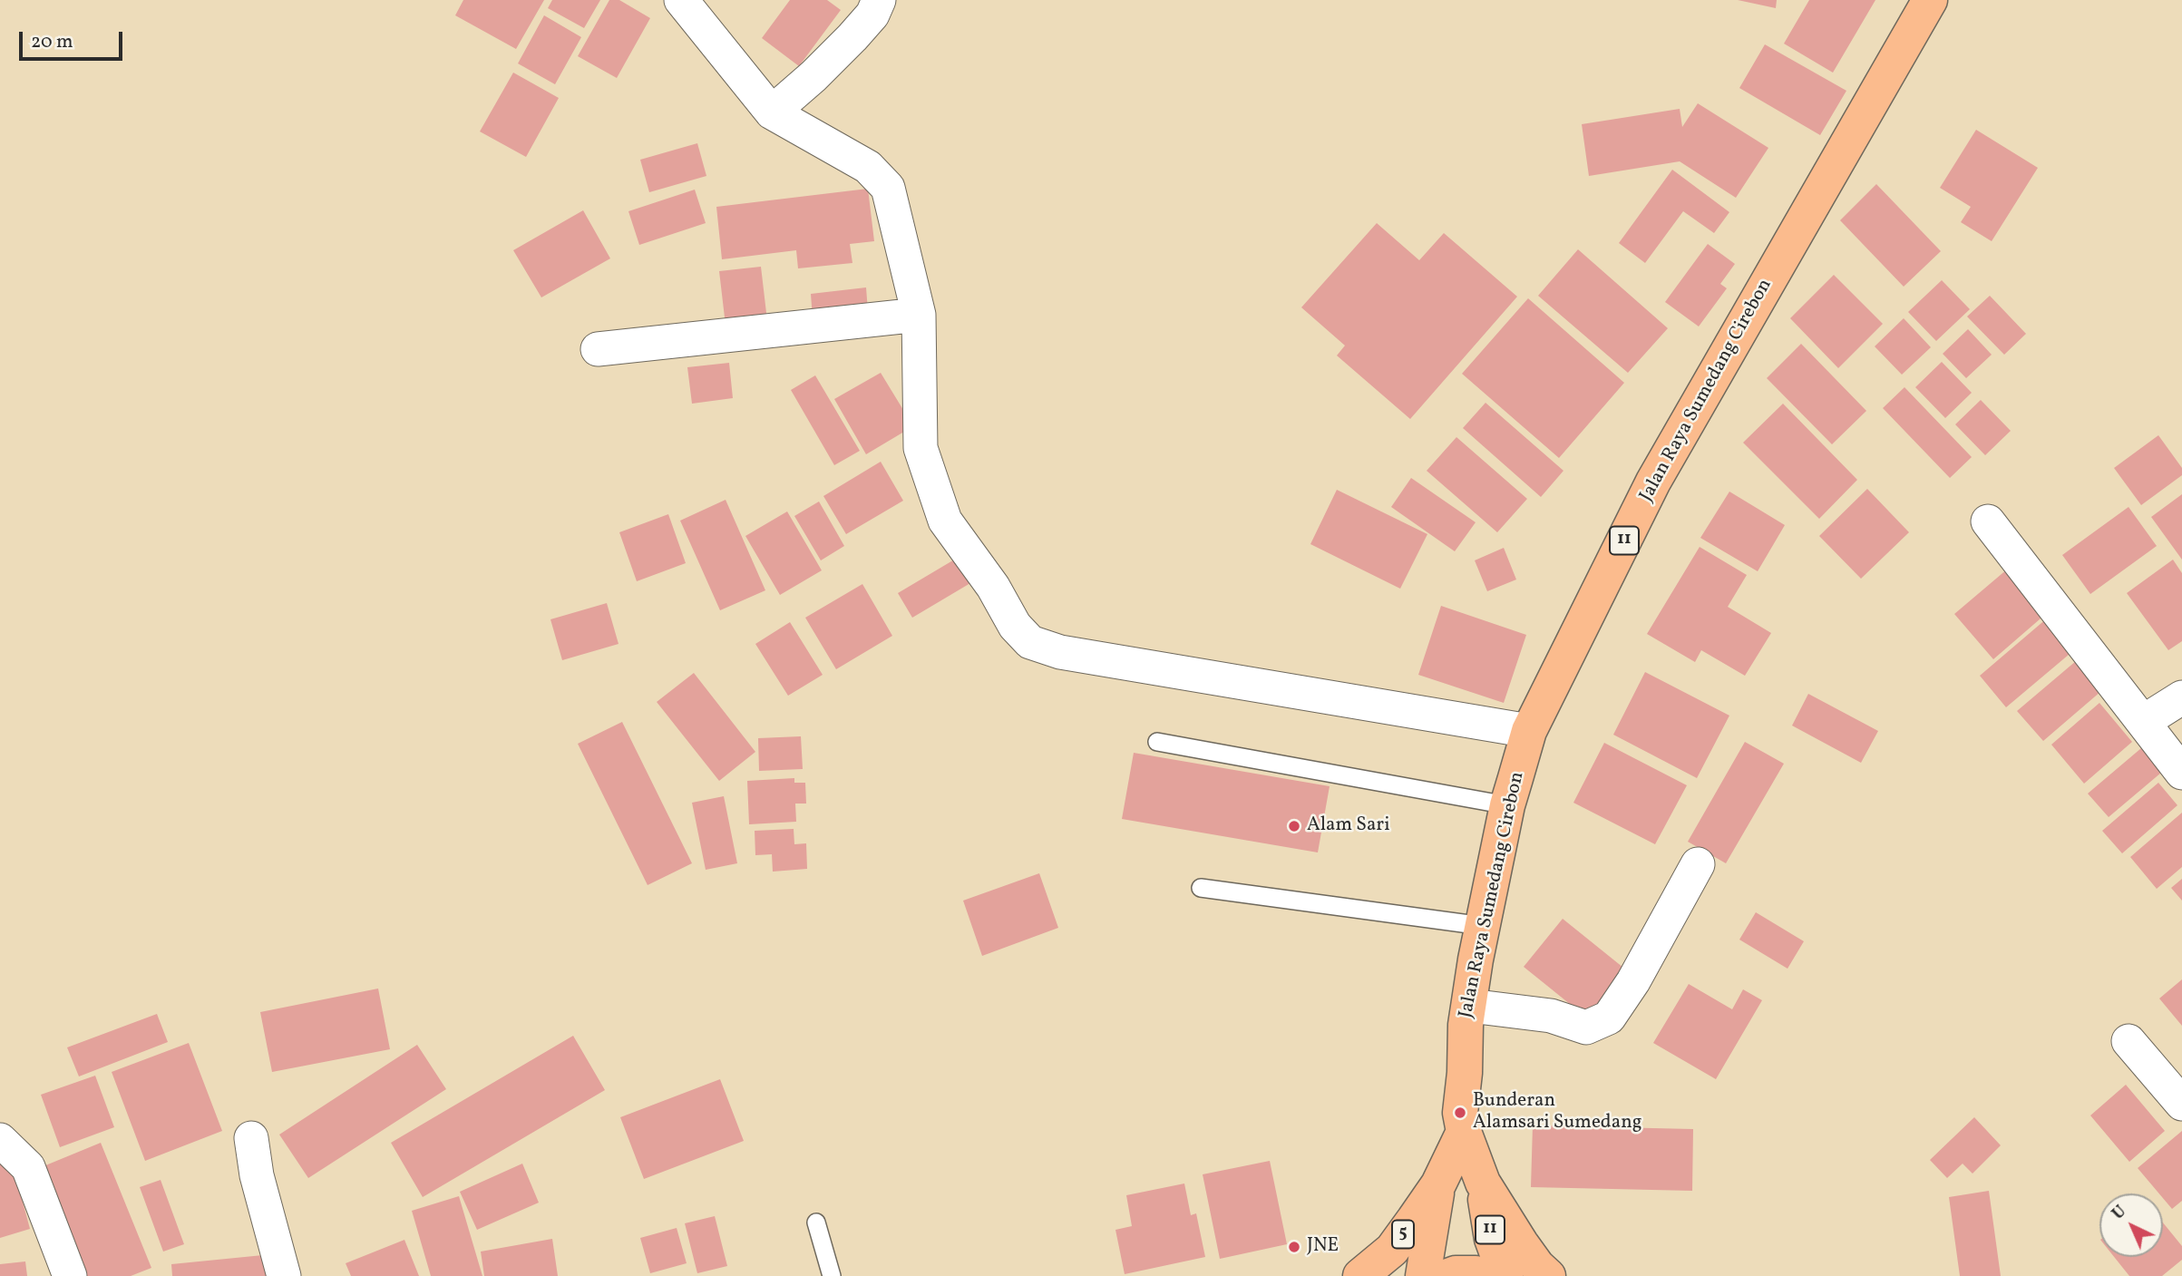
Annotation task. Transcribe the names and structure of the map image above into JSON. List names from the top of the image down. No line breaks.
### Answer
{"streets":{"highway":["Jalan Raya Sumedang Cirebon","11","5"]},"crossings":[["Jalan Raya Sumedang Cirebon","11"],["11","5"]],"places":["Alam Sari","Bunderan Alamsari Sumedang","JNE"],"scale_bar":"20 m","north":"top left"}
